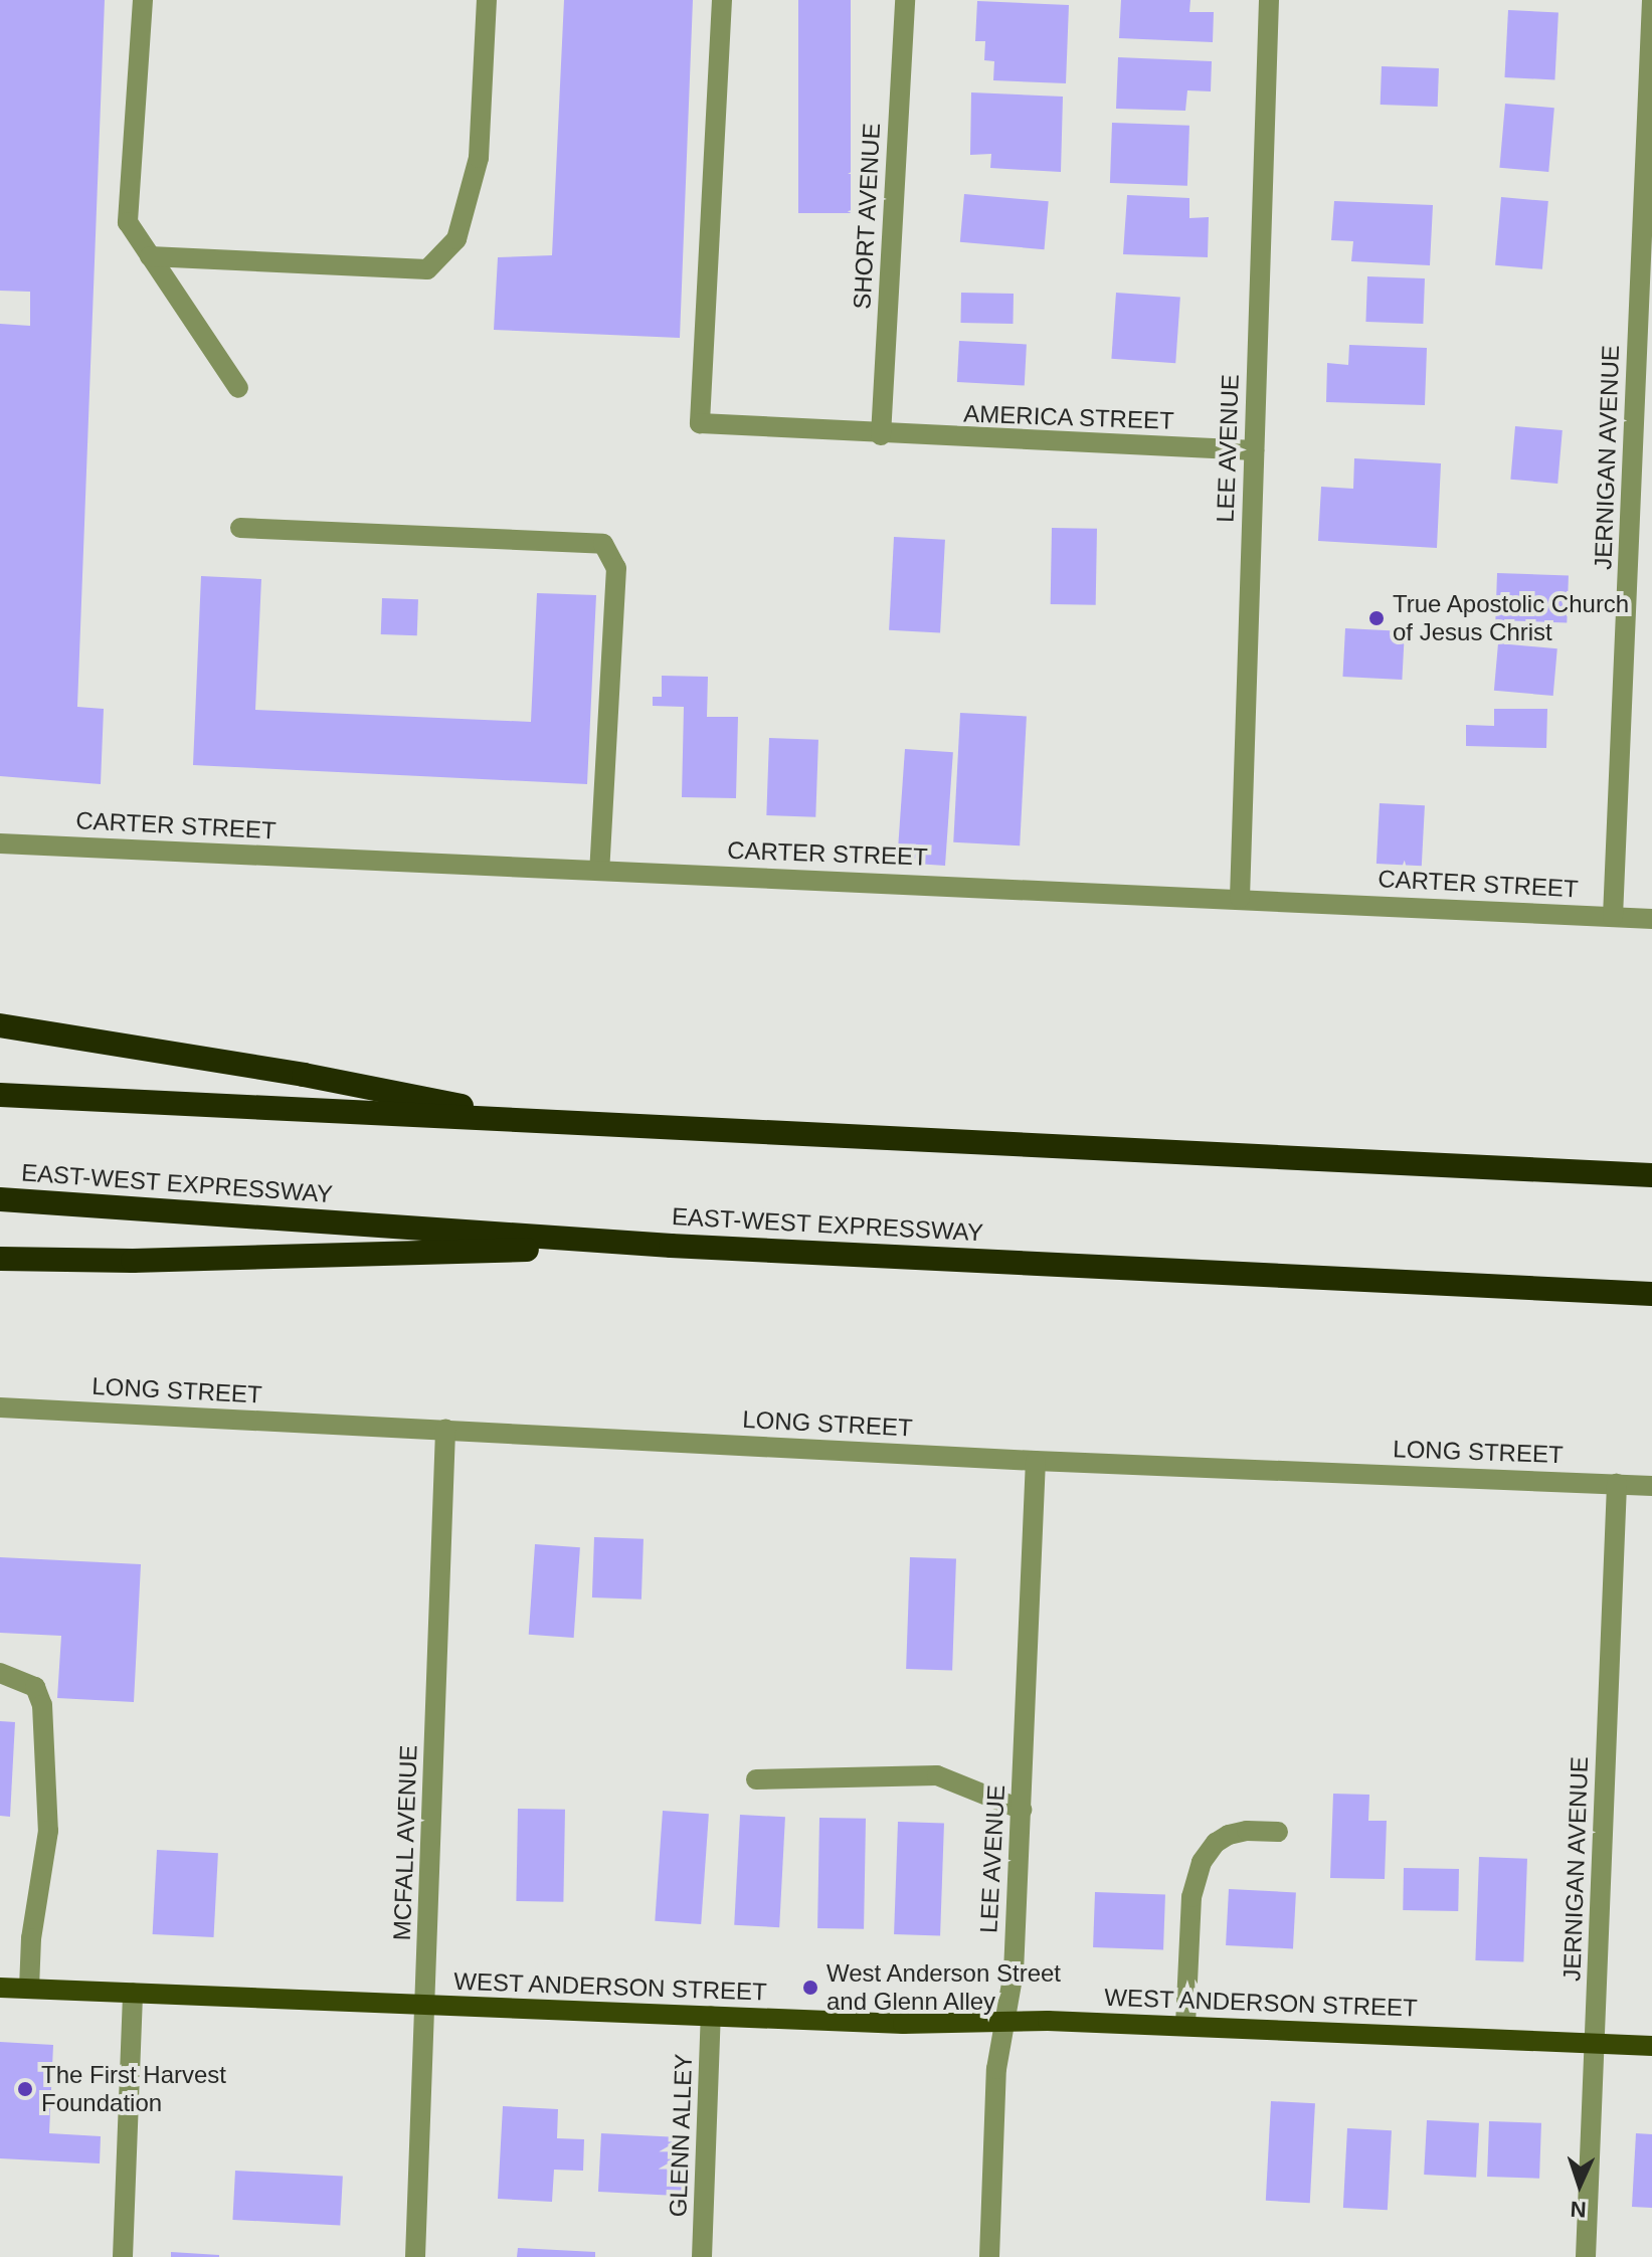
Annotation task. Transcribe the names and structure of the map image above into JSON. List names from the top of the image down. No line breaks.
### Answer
{"streets":{"highway":["EAST-WEST EXPRESSWAY"],"main road":["WEST ANDERSON STREET"],"street":["SHORT AVENUE","AMERICA STREET","LEE AVENUE","JERNIGAN AVENUE","CARTER STREET","LONG STREET","MCFALL AVENUE","GLENN ALLEY"]},"crossings":[["SHORT AVENUE","AMERICA STREET"],["AMERICA STREET","LEE AVENUE"],["LEE AVENUE","CARTER STREET"],["LEE AVENUE","LONG STREET"],["LEE AVENUE","WEST ANDERSON STREET"],["JERNIGAN AVENUE","CARTER STREET"],["JERNIGAN AVENUE","LONG STREET"],["JERNIGAN AVENUE","WEST ANDERSON STREET"],["LONG STREET","MCFALL AVENUE"],["MCFALL AVENUE","WEST ANDERSON STREET"],["WEST ANDERSON STREET","GLENN ALLEY"]],"places":["True Apostolic Church of Jesus Christ","West Anderson Street and Glenn Alley","The First Harvest Foundation"],"north":"bottom"}
